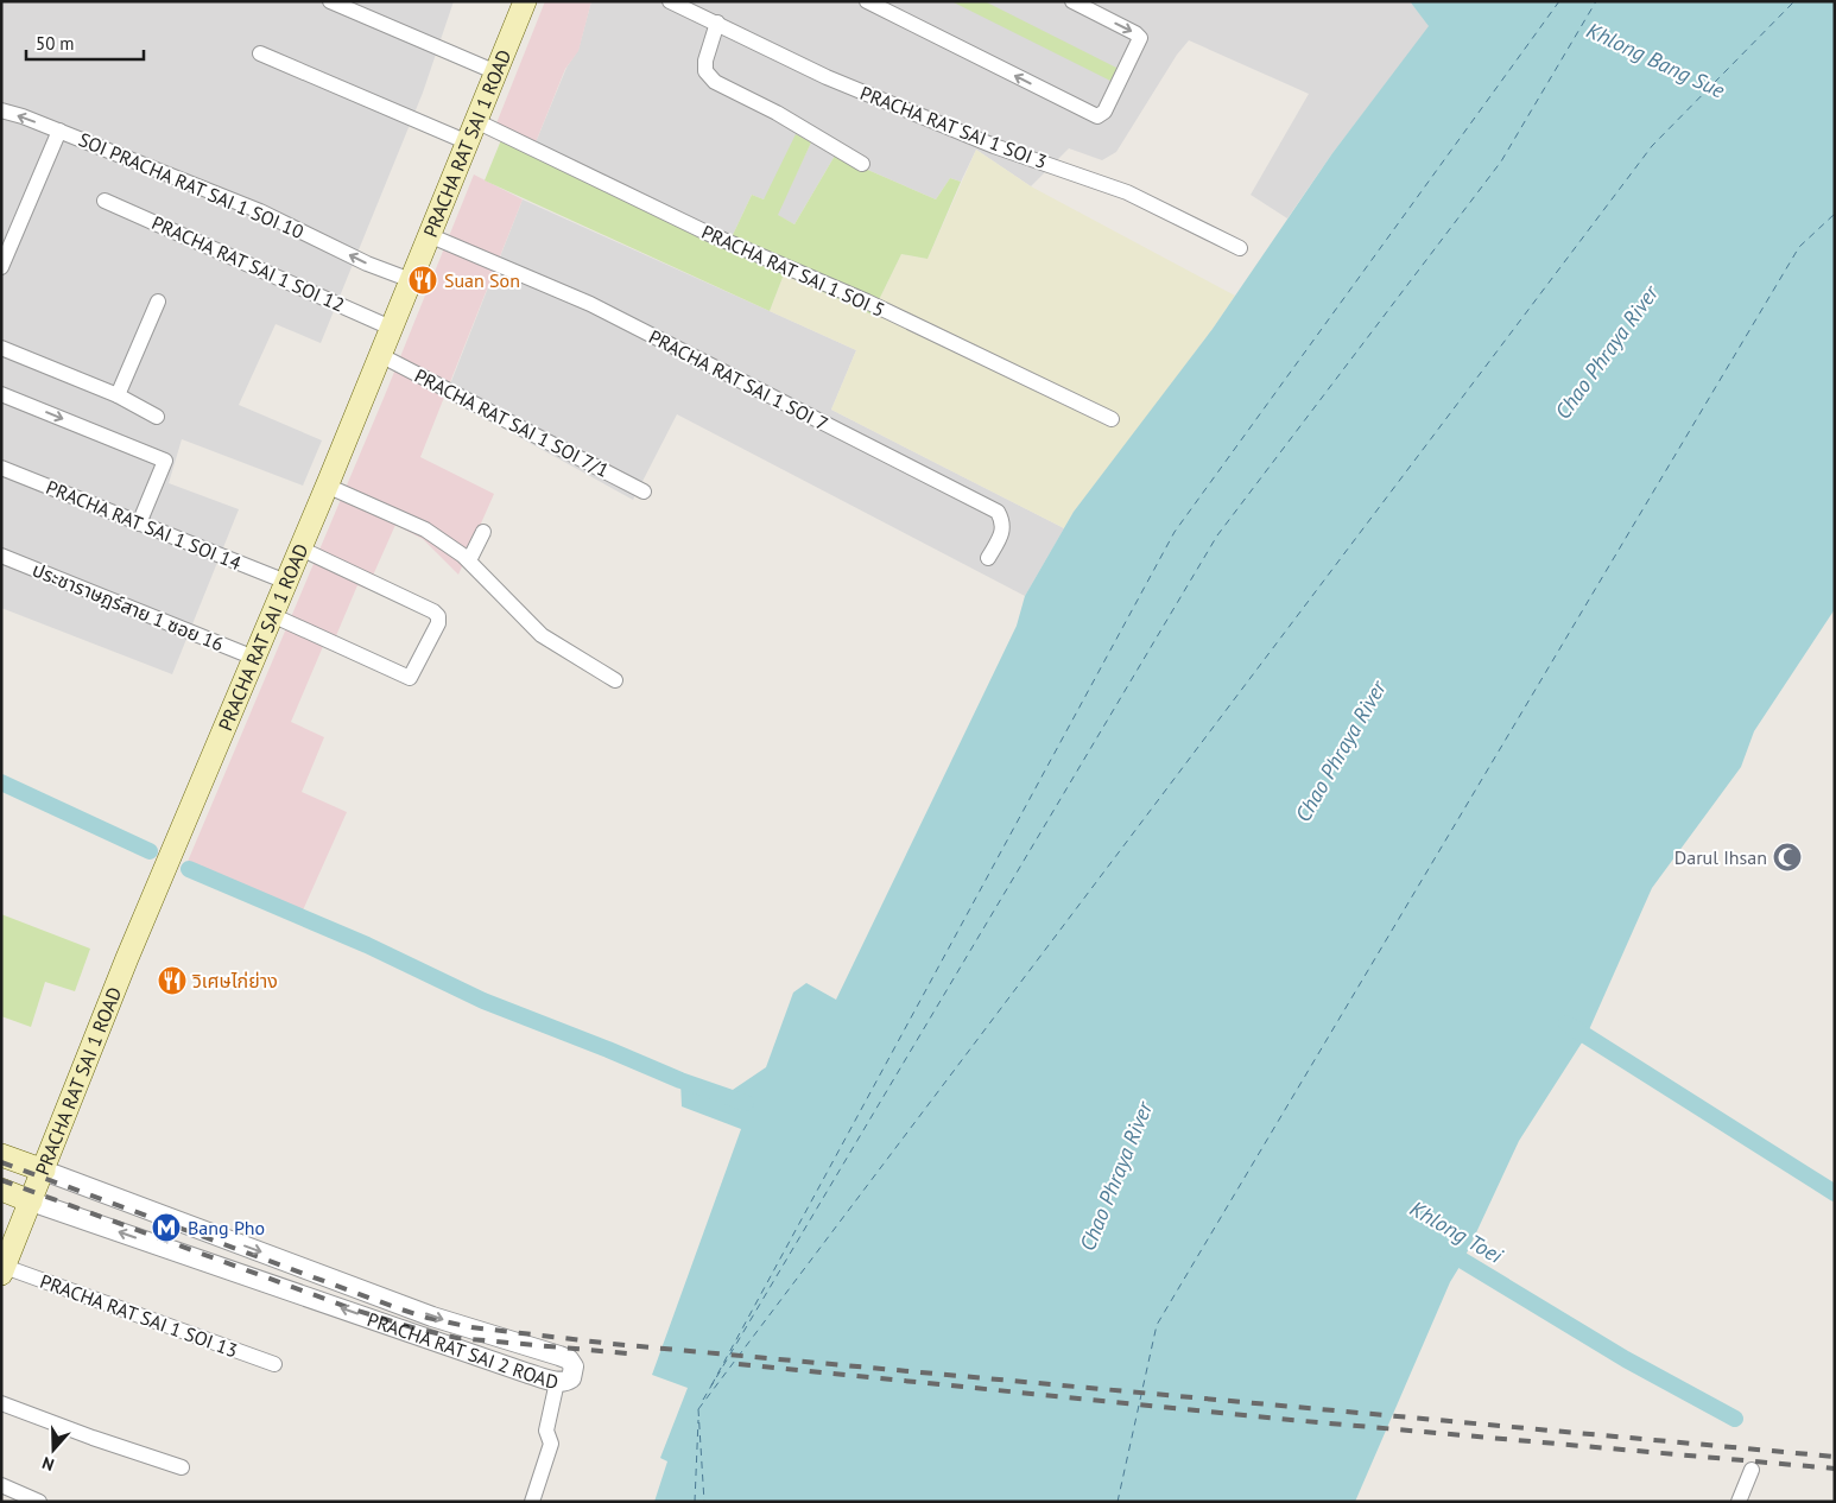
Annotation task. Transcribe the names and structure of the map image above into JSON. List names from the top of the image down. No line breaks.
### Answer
{"streets":{"main road":["PRACHA RAT SAI 1 ROAD","PRACHA RAT SAI 2 ROAD"],"street":["PRACHA RAT SAI 1 SOI 3","SOI PRACHA RAT SAI 1 SOI 10","PRACHA RAT SAI 1 SOI 12","PRACHA RAT SAI 1 SOI 5","PRACHA RAT SAI 1 SOI 7","PRACHA RAT SAI 1 SOI 7/1","PRACHA RAT SAI 1 SOI 14","ประชาราษฎร์สาย 1 ซอย 16","PRACHA RAT SAI 1 SOI 13"]},"crossings":[["PRACHA RAT SAI 1 ROAD","SOI PRACHA RAT SAI 1 SOI 10"],["PRACHA RAT SAI 1 ROAD","PRACHA RAT SAI 1 SOI 12"],["PRACHA RAT SAI 1 ROAD","PRACHA RAT SAI 1 SOI 5"],["PRACHA RAT SAI 1 ROAD","PRACHA RAT SAI 1 SOI 7"],["PRACHA RAT SAI 1 ROAD","PRACHA RAT SAI 1 SOI 7/1"],["PRACHA RAT SAI 1 ROAD","PRACHA RAT SAI 1 SOI 14"],["PRACHA RAT SAI 1 ROAD","ประชาราษฎร์สาย 1 ซอย 16"],["PRACHA RAT SAI 1 ROAD","PRACHA RAT SAI 1 SOI 13"],["PRACHA RAT SAI 1 ROAD","PRACHA RAT SAI 2 ROAD"]],"one_way":["SOI PRACHA RAT SAI 1 SOI 10"],"water":["Khlong Bang Sue","Chao Phraya River","Khlong Toei"],"places":{"restaurant":["Suan Son","วิเศษไก่ย่าง"],"mosque":["Darul Ihsan"],"metro station":["Bang Pho"]},"scale_bar":"50 m","north":"bottom"}
